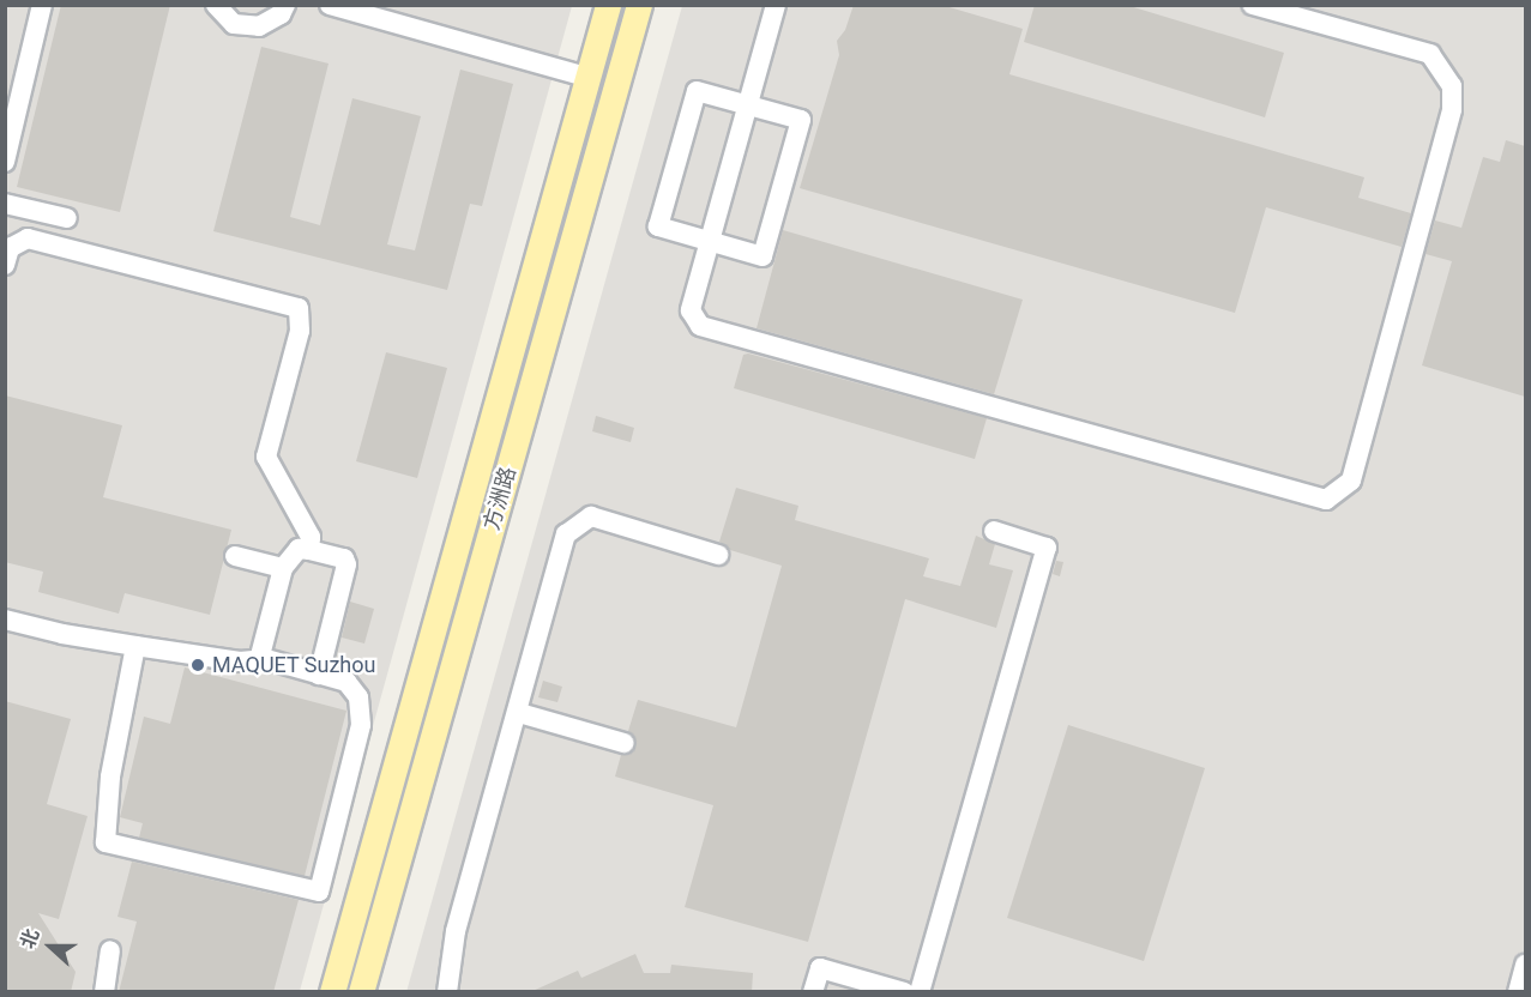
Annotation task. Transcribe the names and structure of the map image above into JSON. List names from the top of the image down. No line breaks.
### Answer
{"streets":{"main road":["方洲路"]},"places":["MAQUET Suzhou"],"north":"left"}
